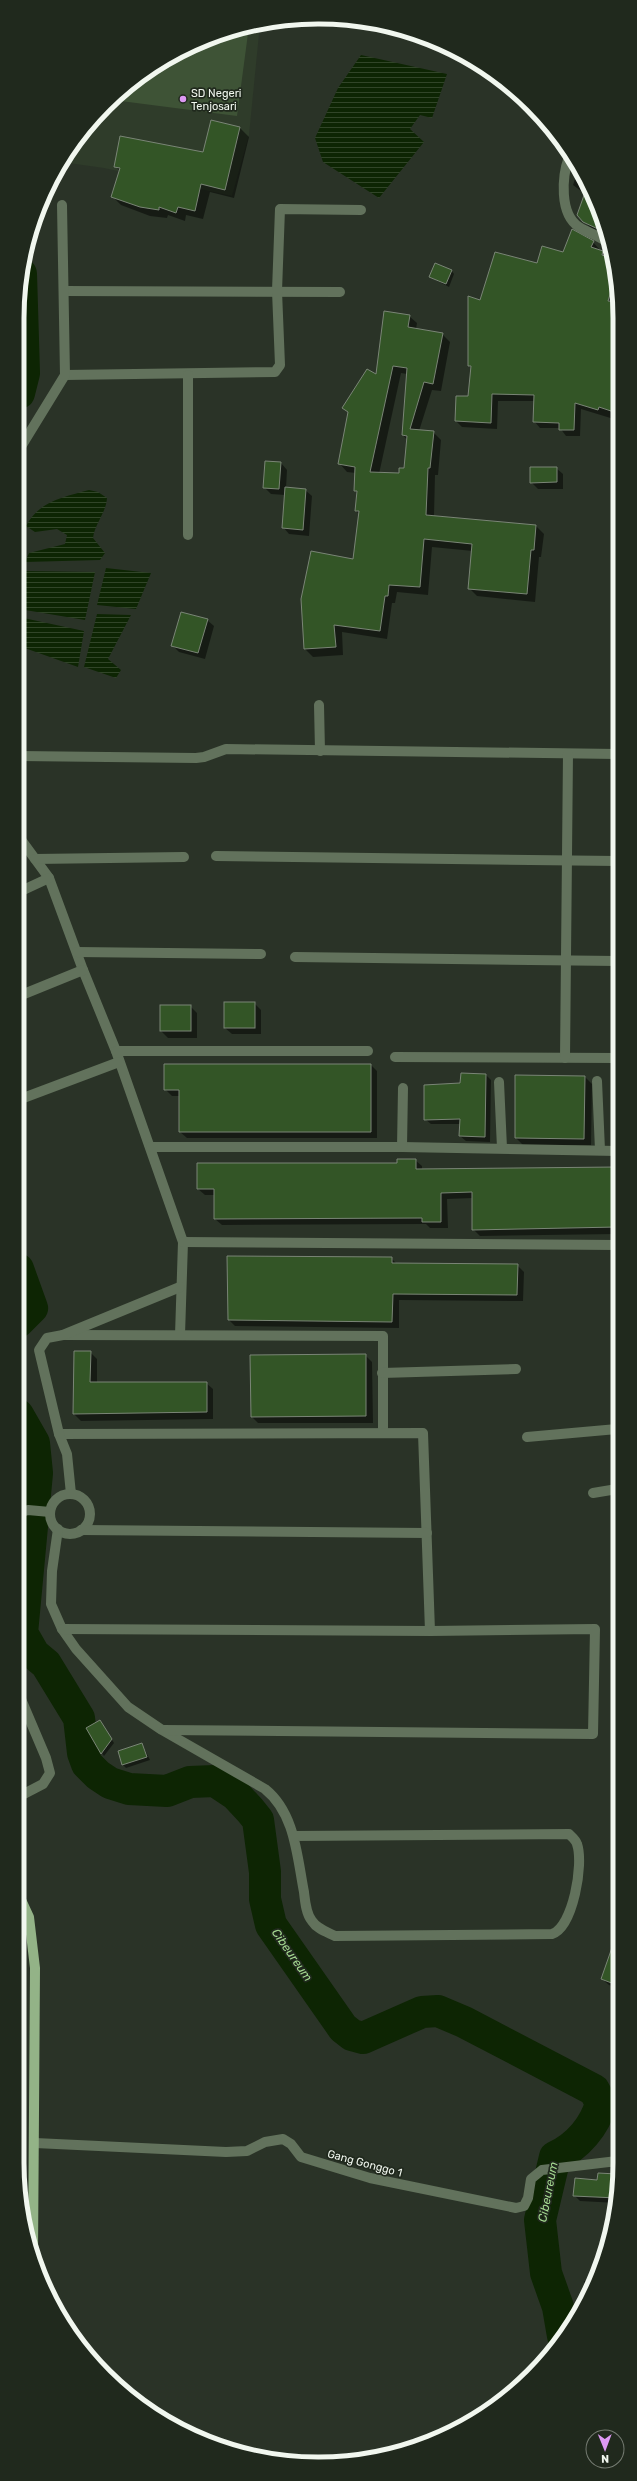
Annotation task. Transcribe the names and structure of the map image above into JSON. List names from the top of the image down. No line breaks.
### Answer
{"streets":{"street":["Gang Gonggo 1"]},"water":["Cibeureum"],"places":["SD Negeri Tenjosari"],"north":"bottom"}
